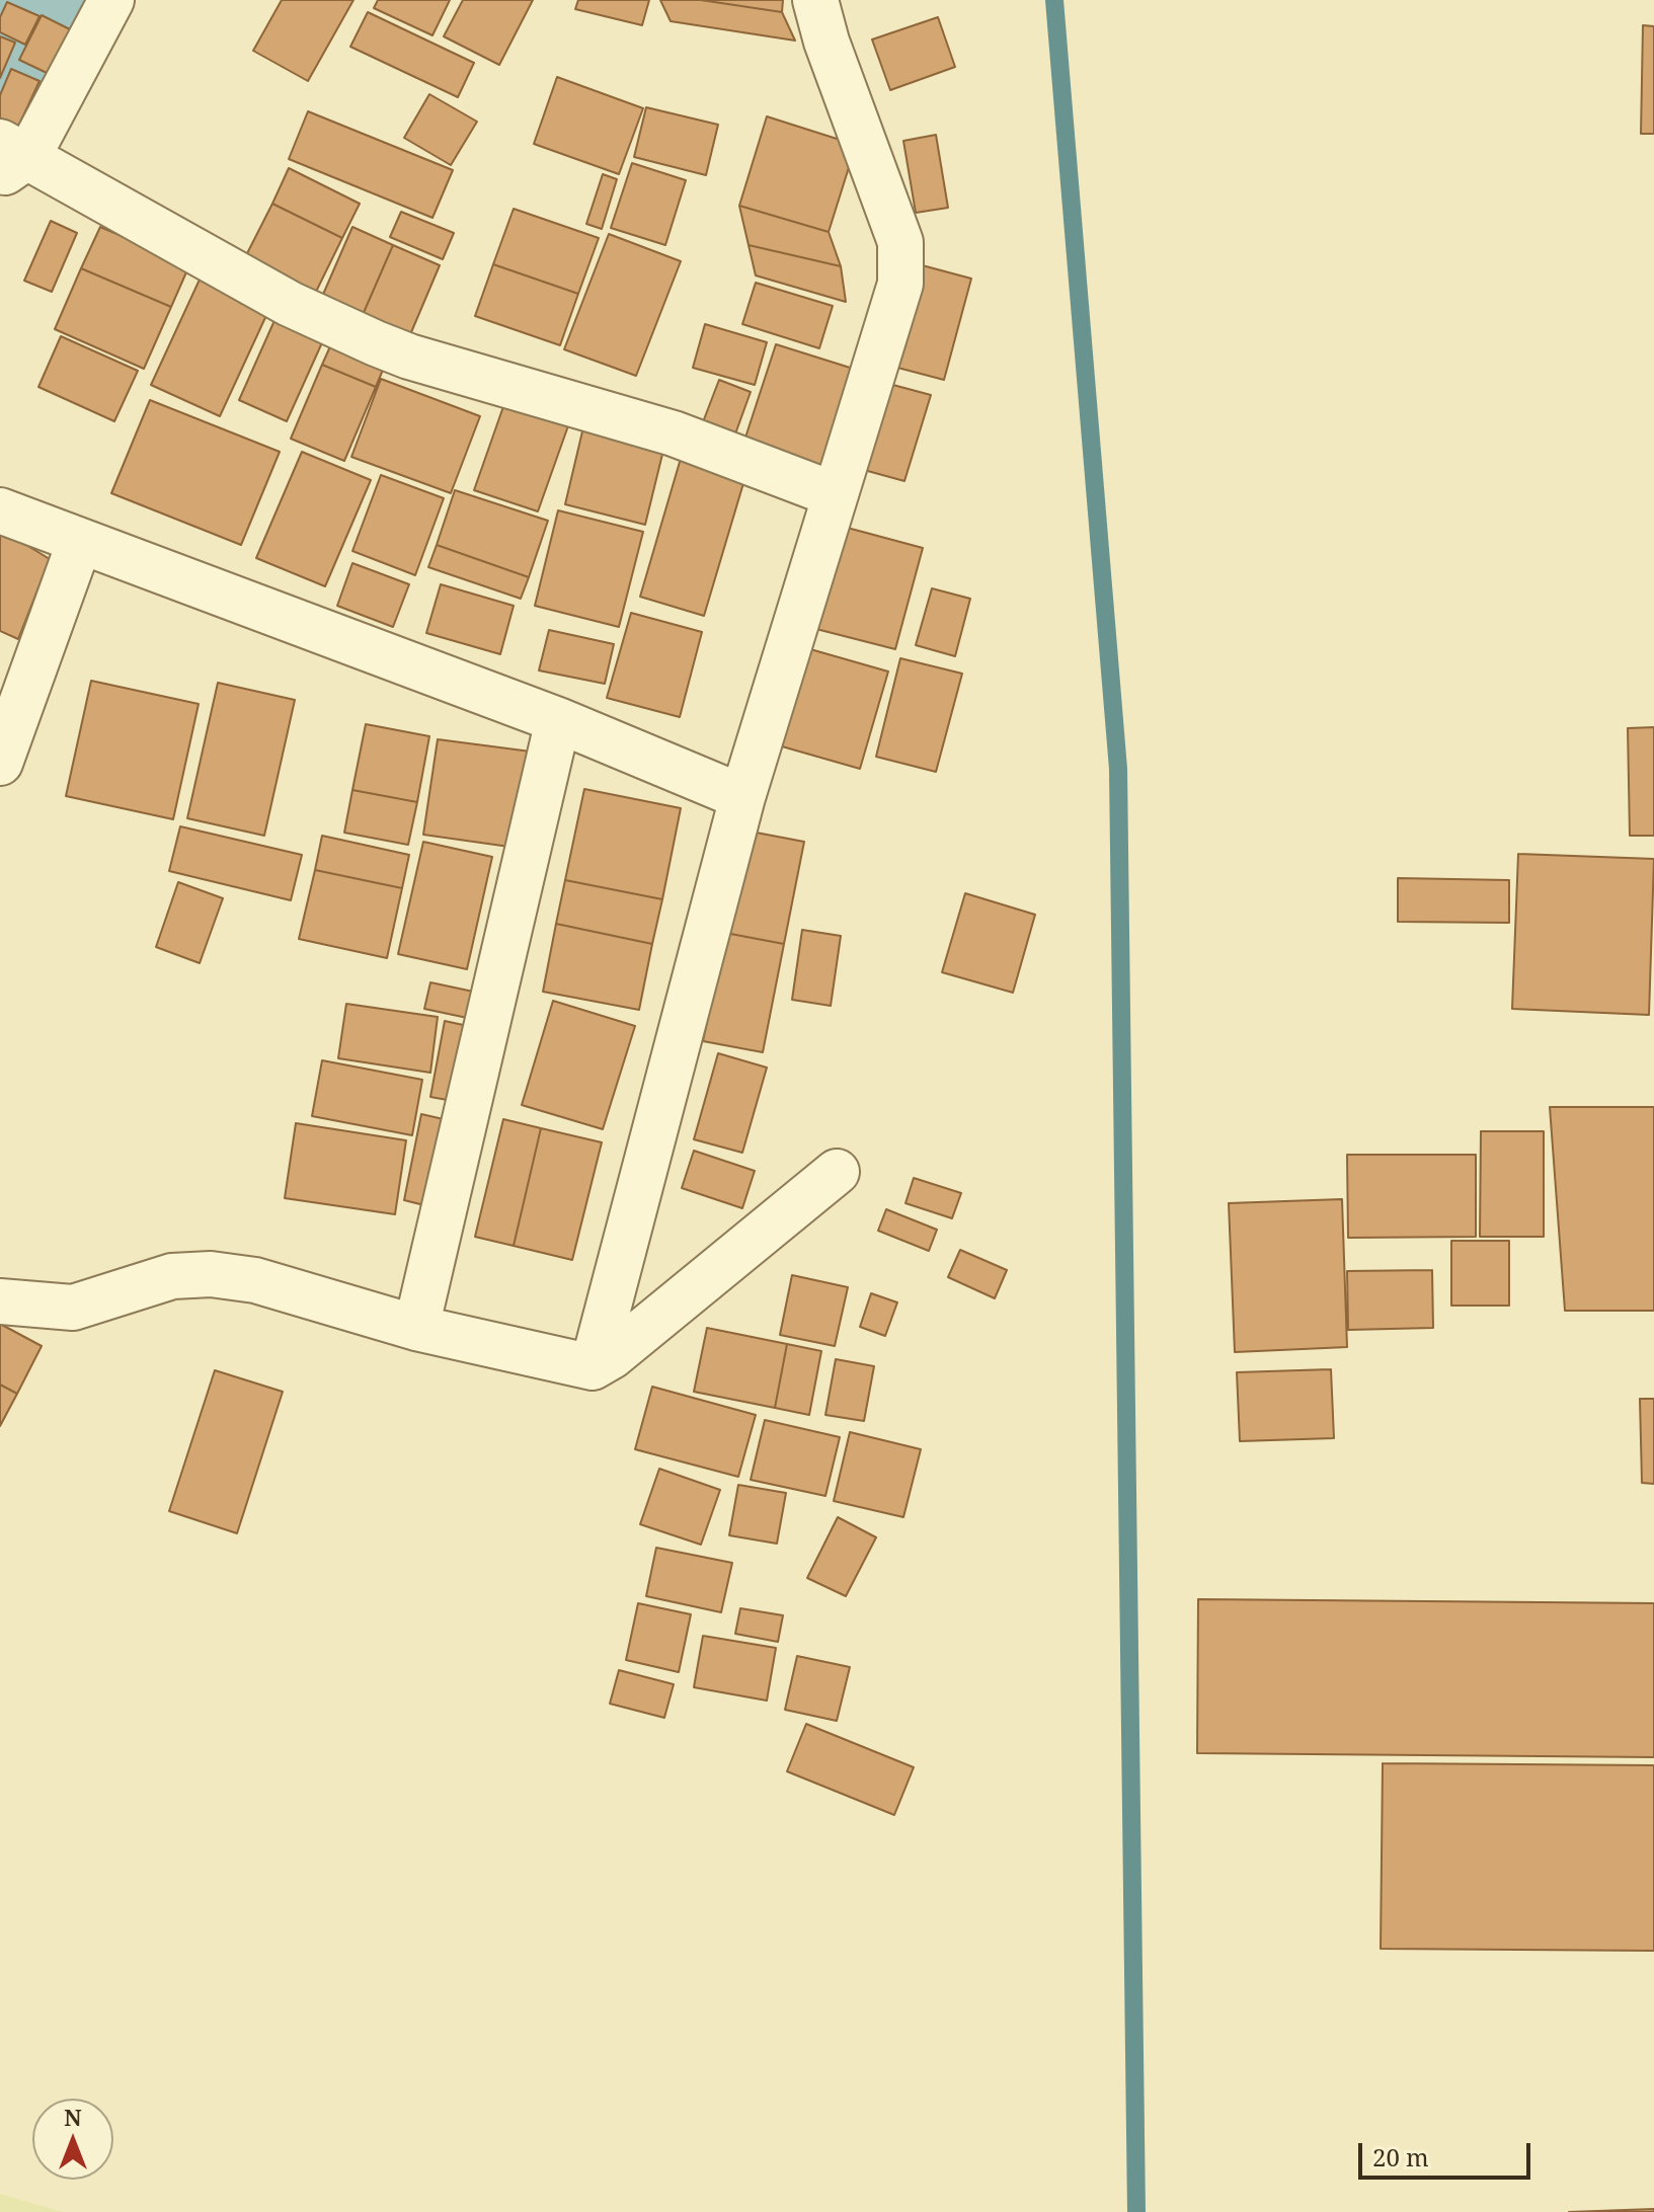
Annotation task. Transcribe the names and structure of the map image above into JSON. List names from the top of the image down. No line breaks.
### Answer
{"scale_bar":"20 m","north":"top"}
